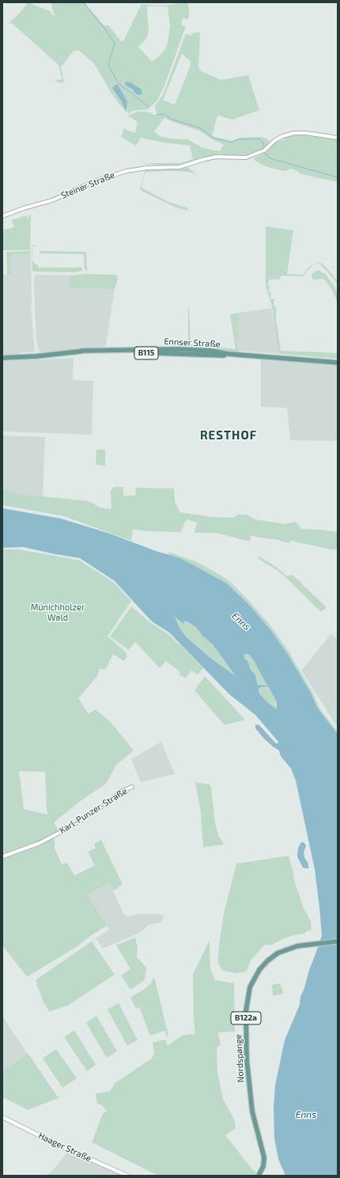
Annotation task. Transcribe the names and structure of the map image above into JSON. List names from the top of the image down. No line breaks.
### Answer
{"streets":{"main road":["Ennser Straße","B115","B122a","Nordspange","Haager Straße"],"street":["Steiner Straße","Karl-Punzer-Straße"]},"districts":["RESTHOF"],"water":["Enns"],"parks":["Münichholzer Wald"]}
